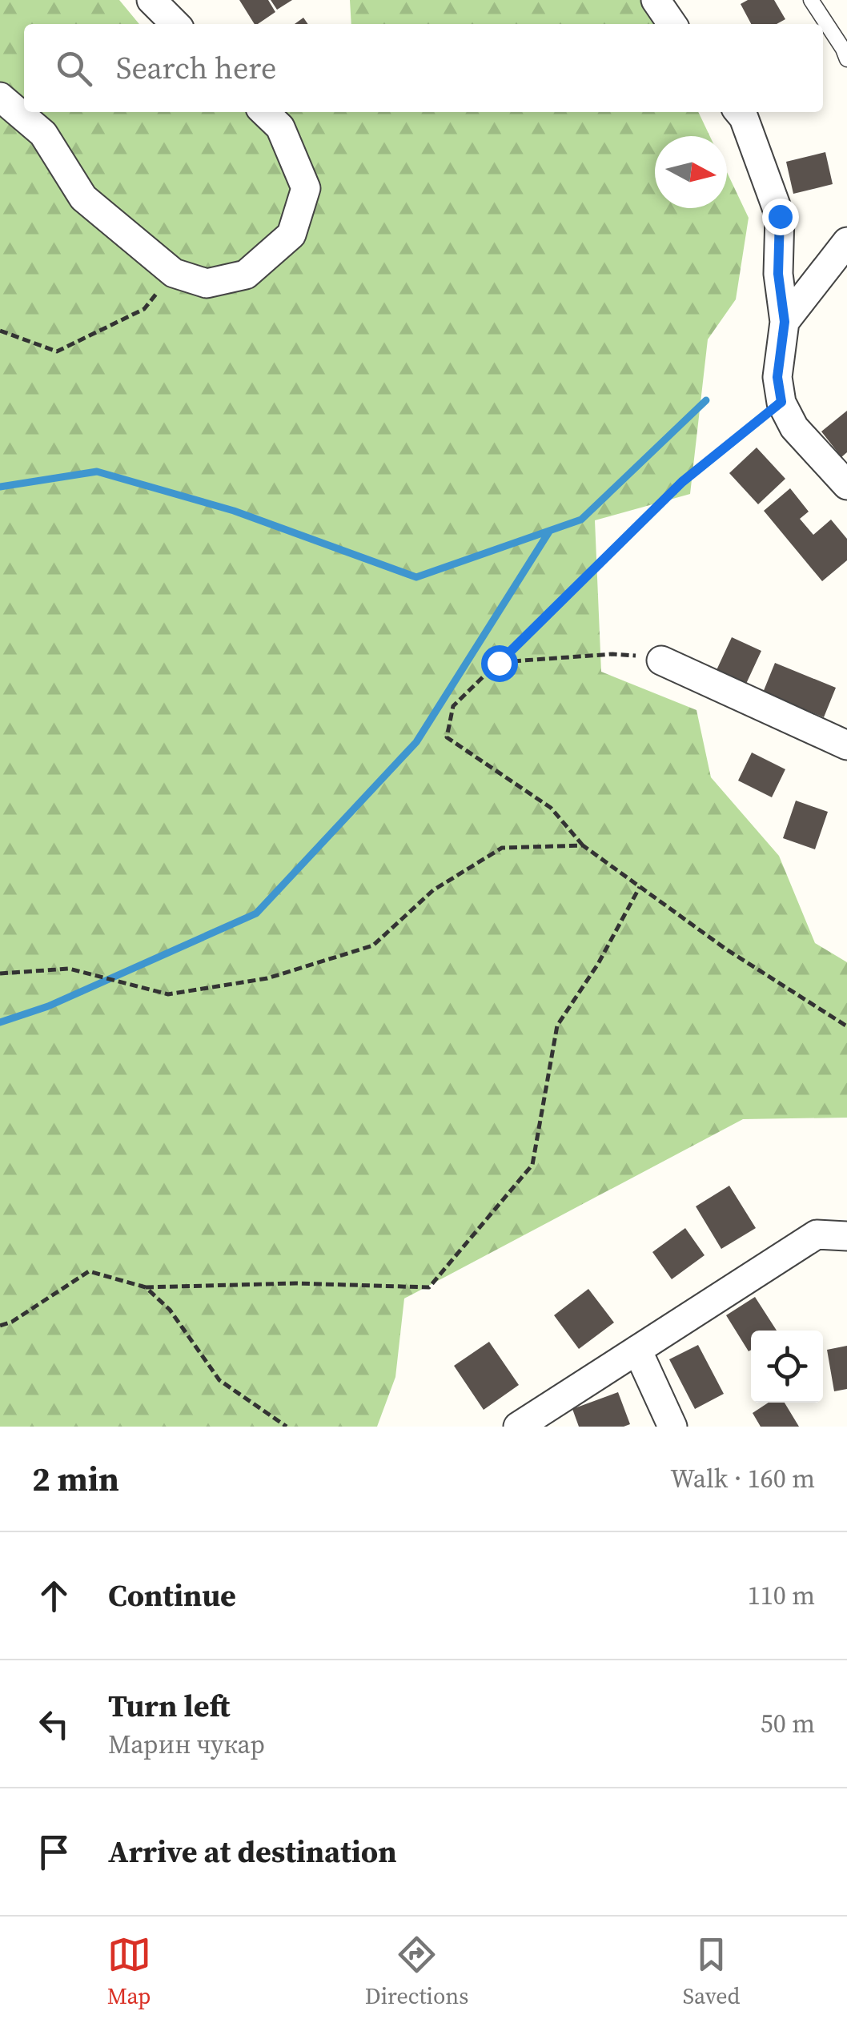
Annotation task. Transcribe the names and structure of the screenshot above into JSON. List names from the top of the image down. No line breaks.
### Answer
{"north":"right","page":{"search":"Search here","heading":["2 min","Walk · 160 m"],"list":[["Continue","110 m"],["Turn left","Марин чукар","50 m"],"Arrive at destination"],"nav":["Map","Directions","Saved"]}}
